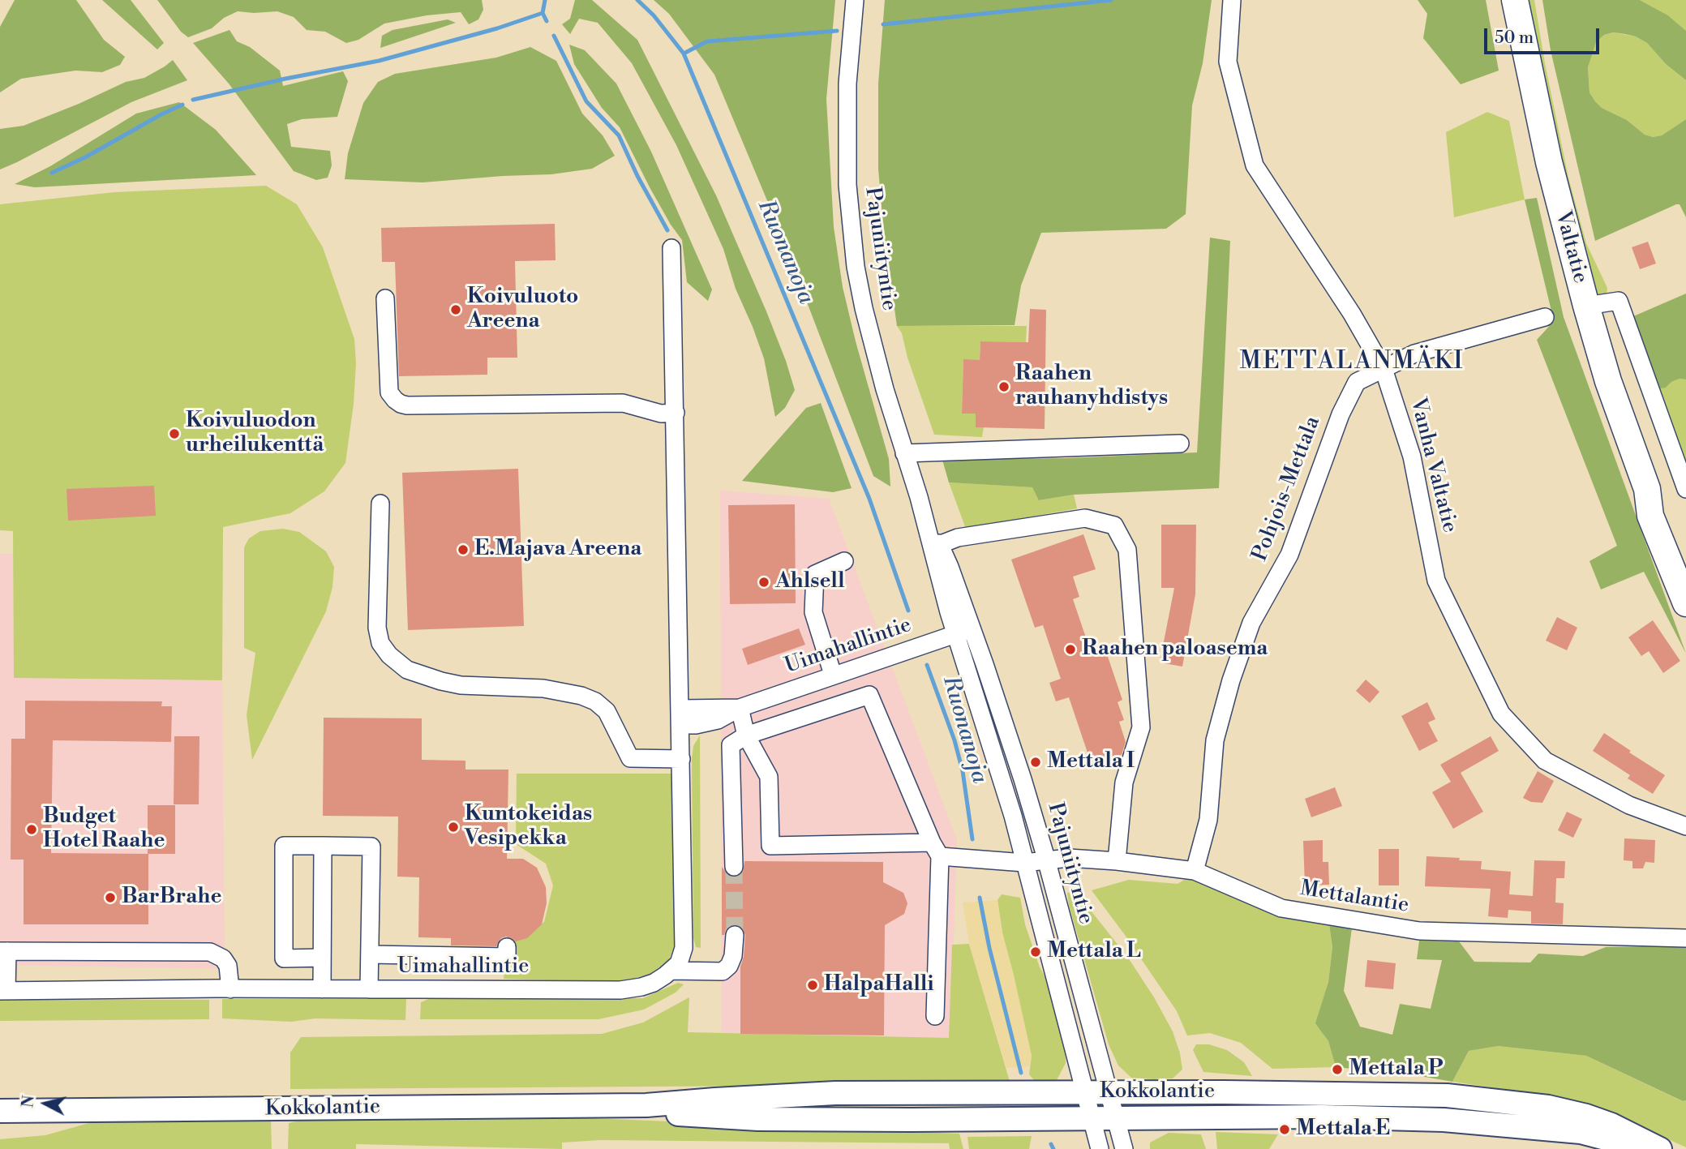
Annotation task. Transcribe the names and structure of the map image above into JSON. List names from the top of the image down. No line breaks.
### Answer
{"streets":{"highway":["Valtatie"],"main road":["Kokkolantie"],"street":["Pajuniityntie","Vanha Valtatie","Pohjois-Mettala","Uimahallintie","Mettalantie"]},"crossings":[["Pajuniityntie","Uimahallintie"],["Pajuniityntie","Mettalantie"],["Pajuniityntie","Kokkolantie"],["Vanha Valtatie","Pohjois-Mettala"],["Pohjois-Mettala","Mettalantie"]],"districts":["METTALANMÄKI"],"water":["Ruonanoja"],"places":["Koivuluoto Areena","Raahen rauhanyhdistys","Koivuluodon urheilukenttä","E.Majava Areena","Ahlsell","Raahen paloasema","Mettala I","Kuntokeidas Vesipekka","Budget Hotel Raahe","BarBrahe","Mettala L","HalpaHalli","Mettala P","Mettala E"],"scale_bar":"50 m","north":"left"}
